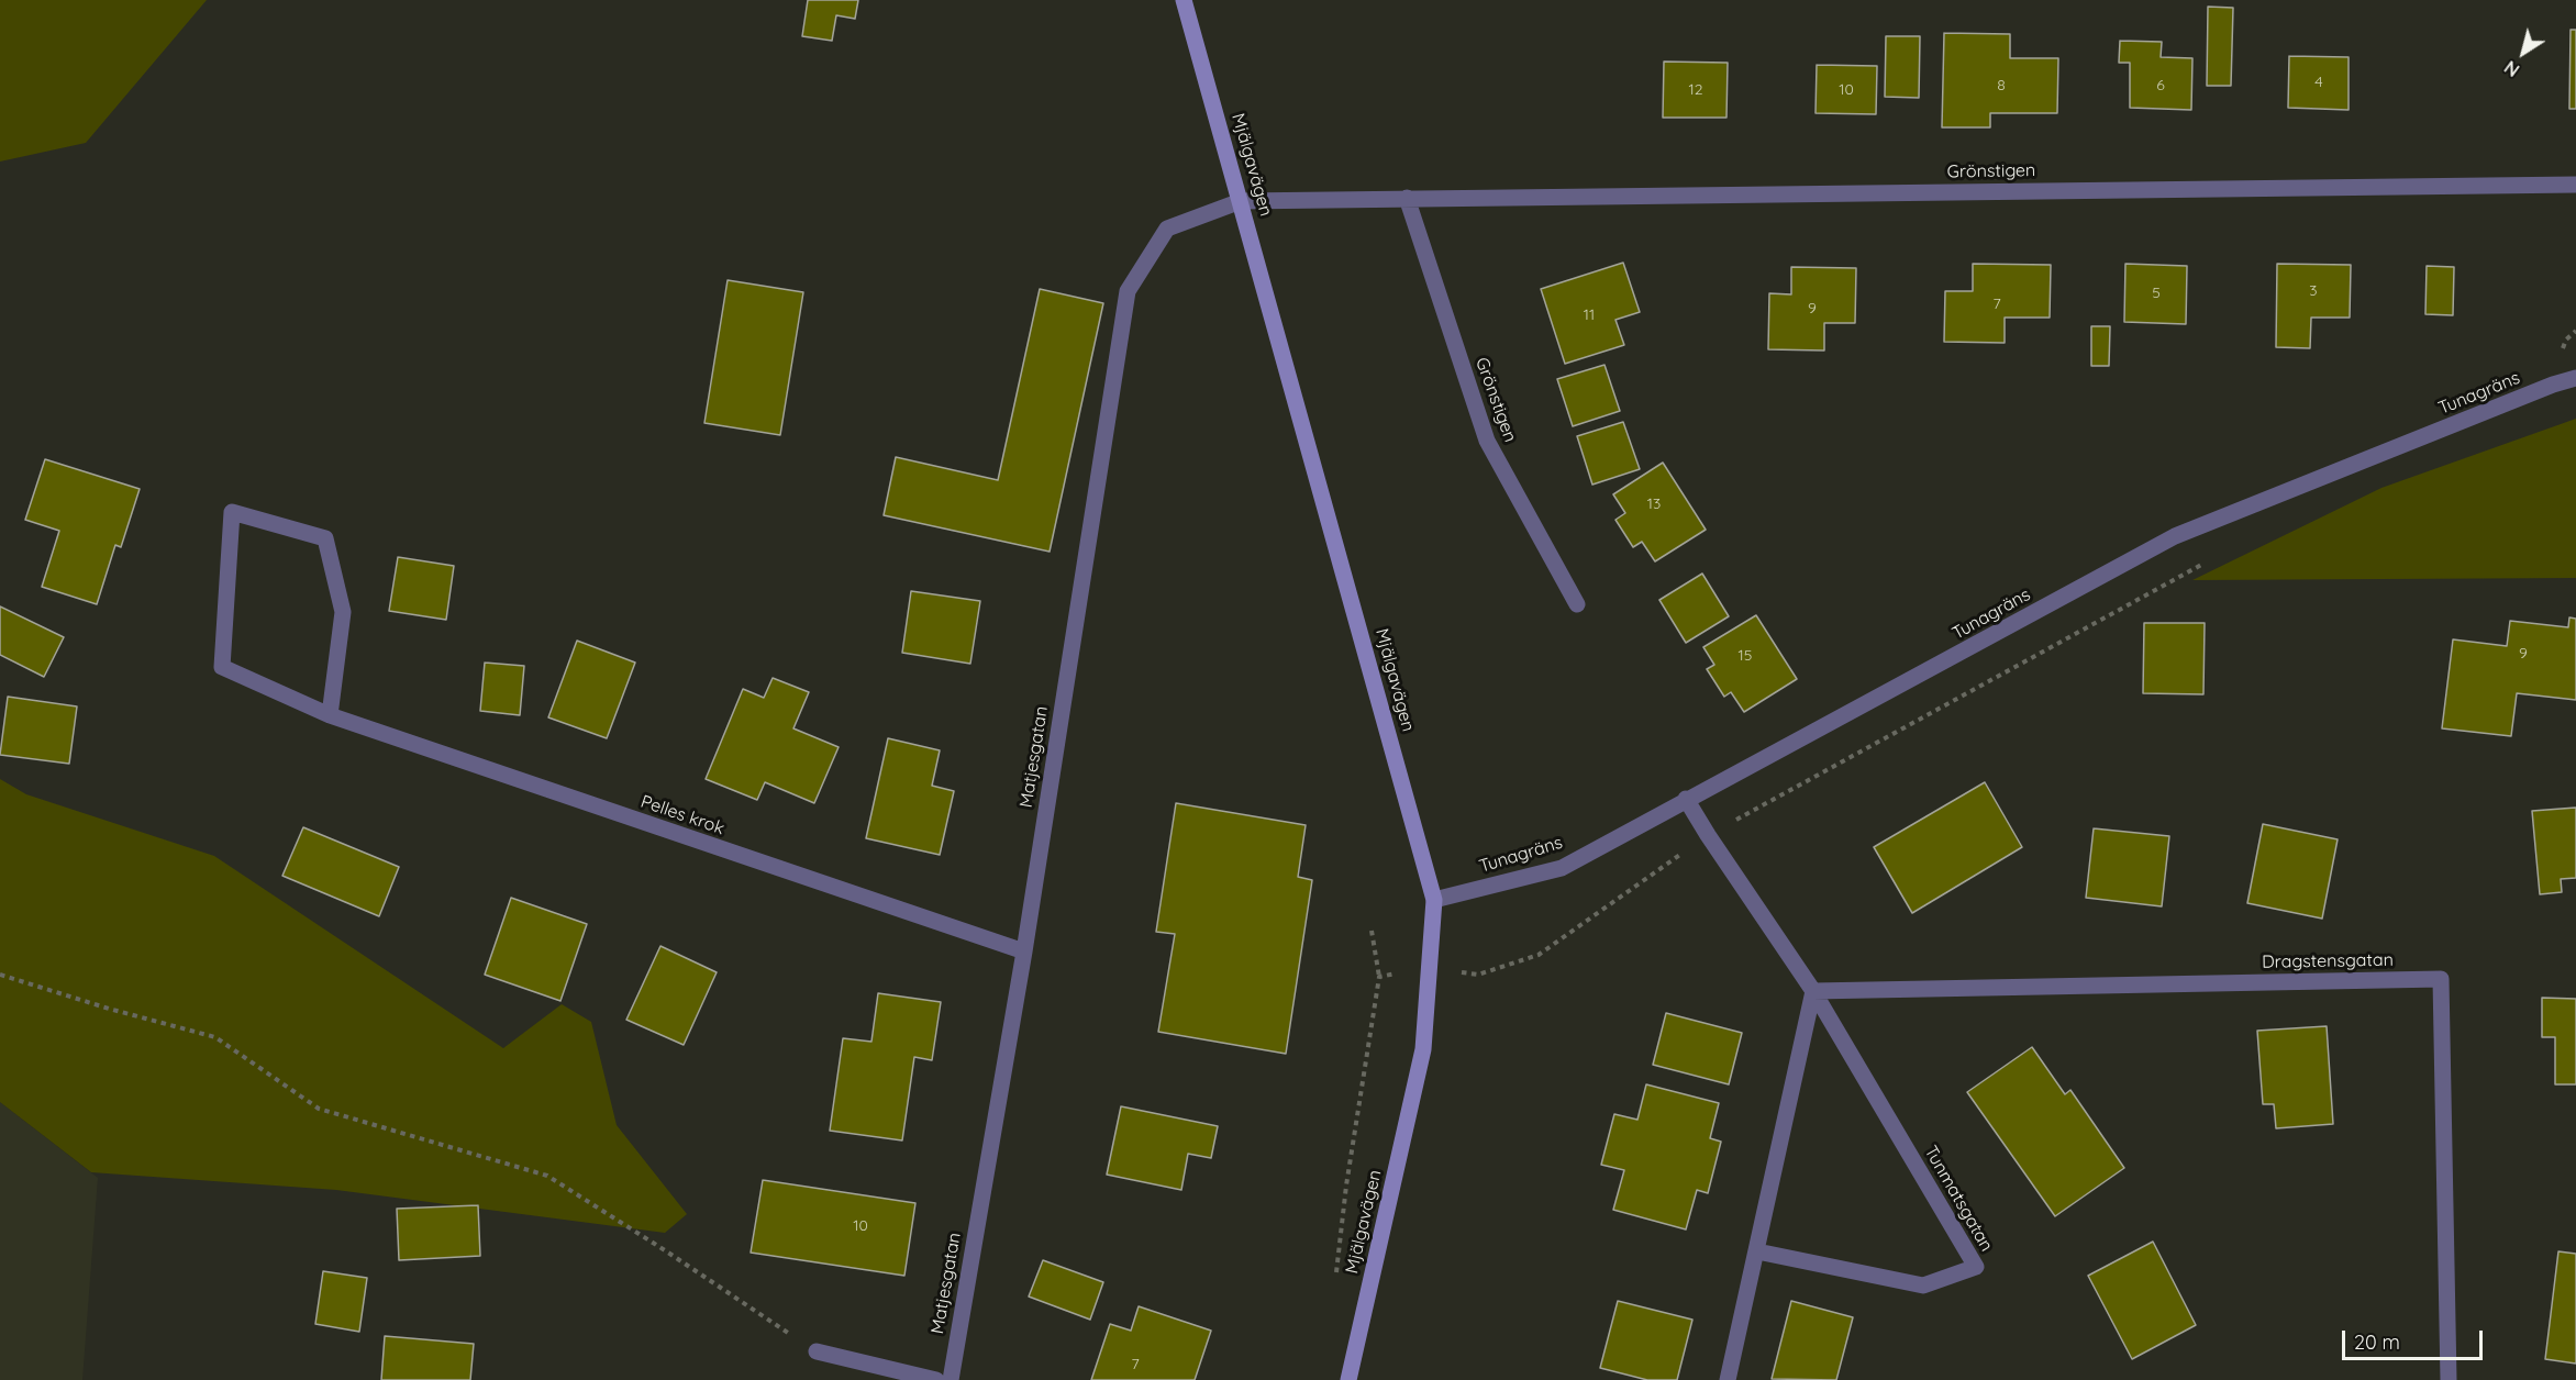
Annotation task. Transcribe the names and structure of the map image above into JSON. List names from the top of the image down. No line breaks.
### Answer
{"streets":{"street":["Mjälgavägen","Grönstigen","Tunagräns","Matjesgatan","Pelles krok","Dragstensgatan","Tunmatsgatan"]},"crossings":[["Mjälgavägen","Grönstigen"],["Mjälgavägen","Tunagräns"],["Mjälgavägen","Matjesgatan"],["Grönstigen","Matjesgatan"],["Tunagräns","Tunmatsgatan"],["Matjesgatan","Pelles krok"],["Dragstensgatan","Tunmatsgatan"]],"house_numbers":["4","8","6","12","10","3","5","7","9","11","13","9","15","10","7"],"scale_bar":"20 m","north":"bottom left"}
